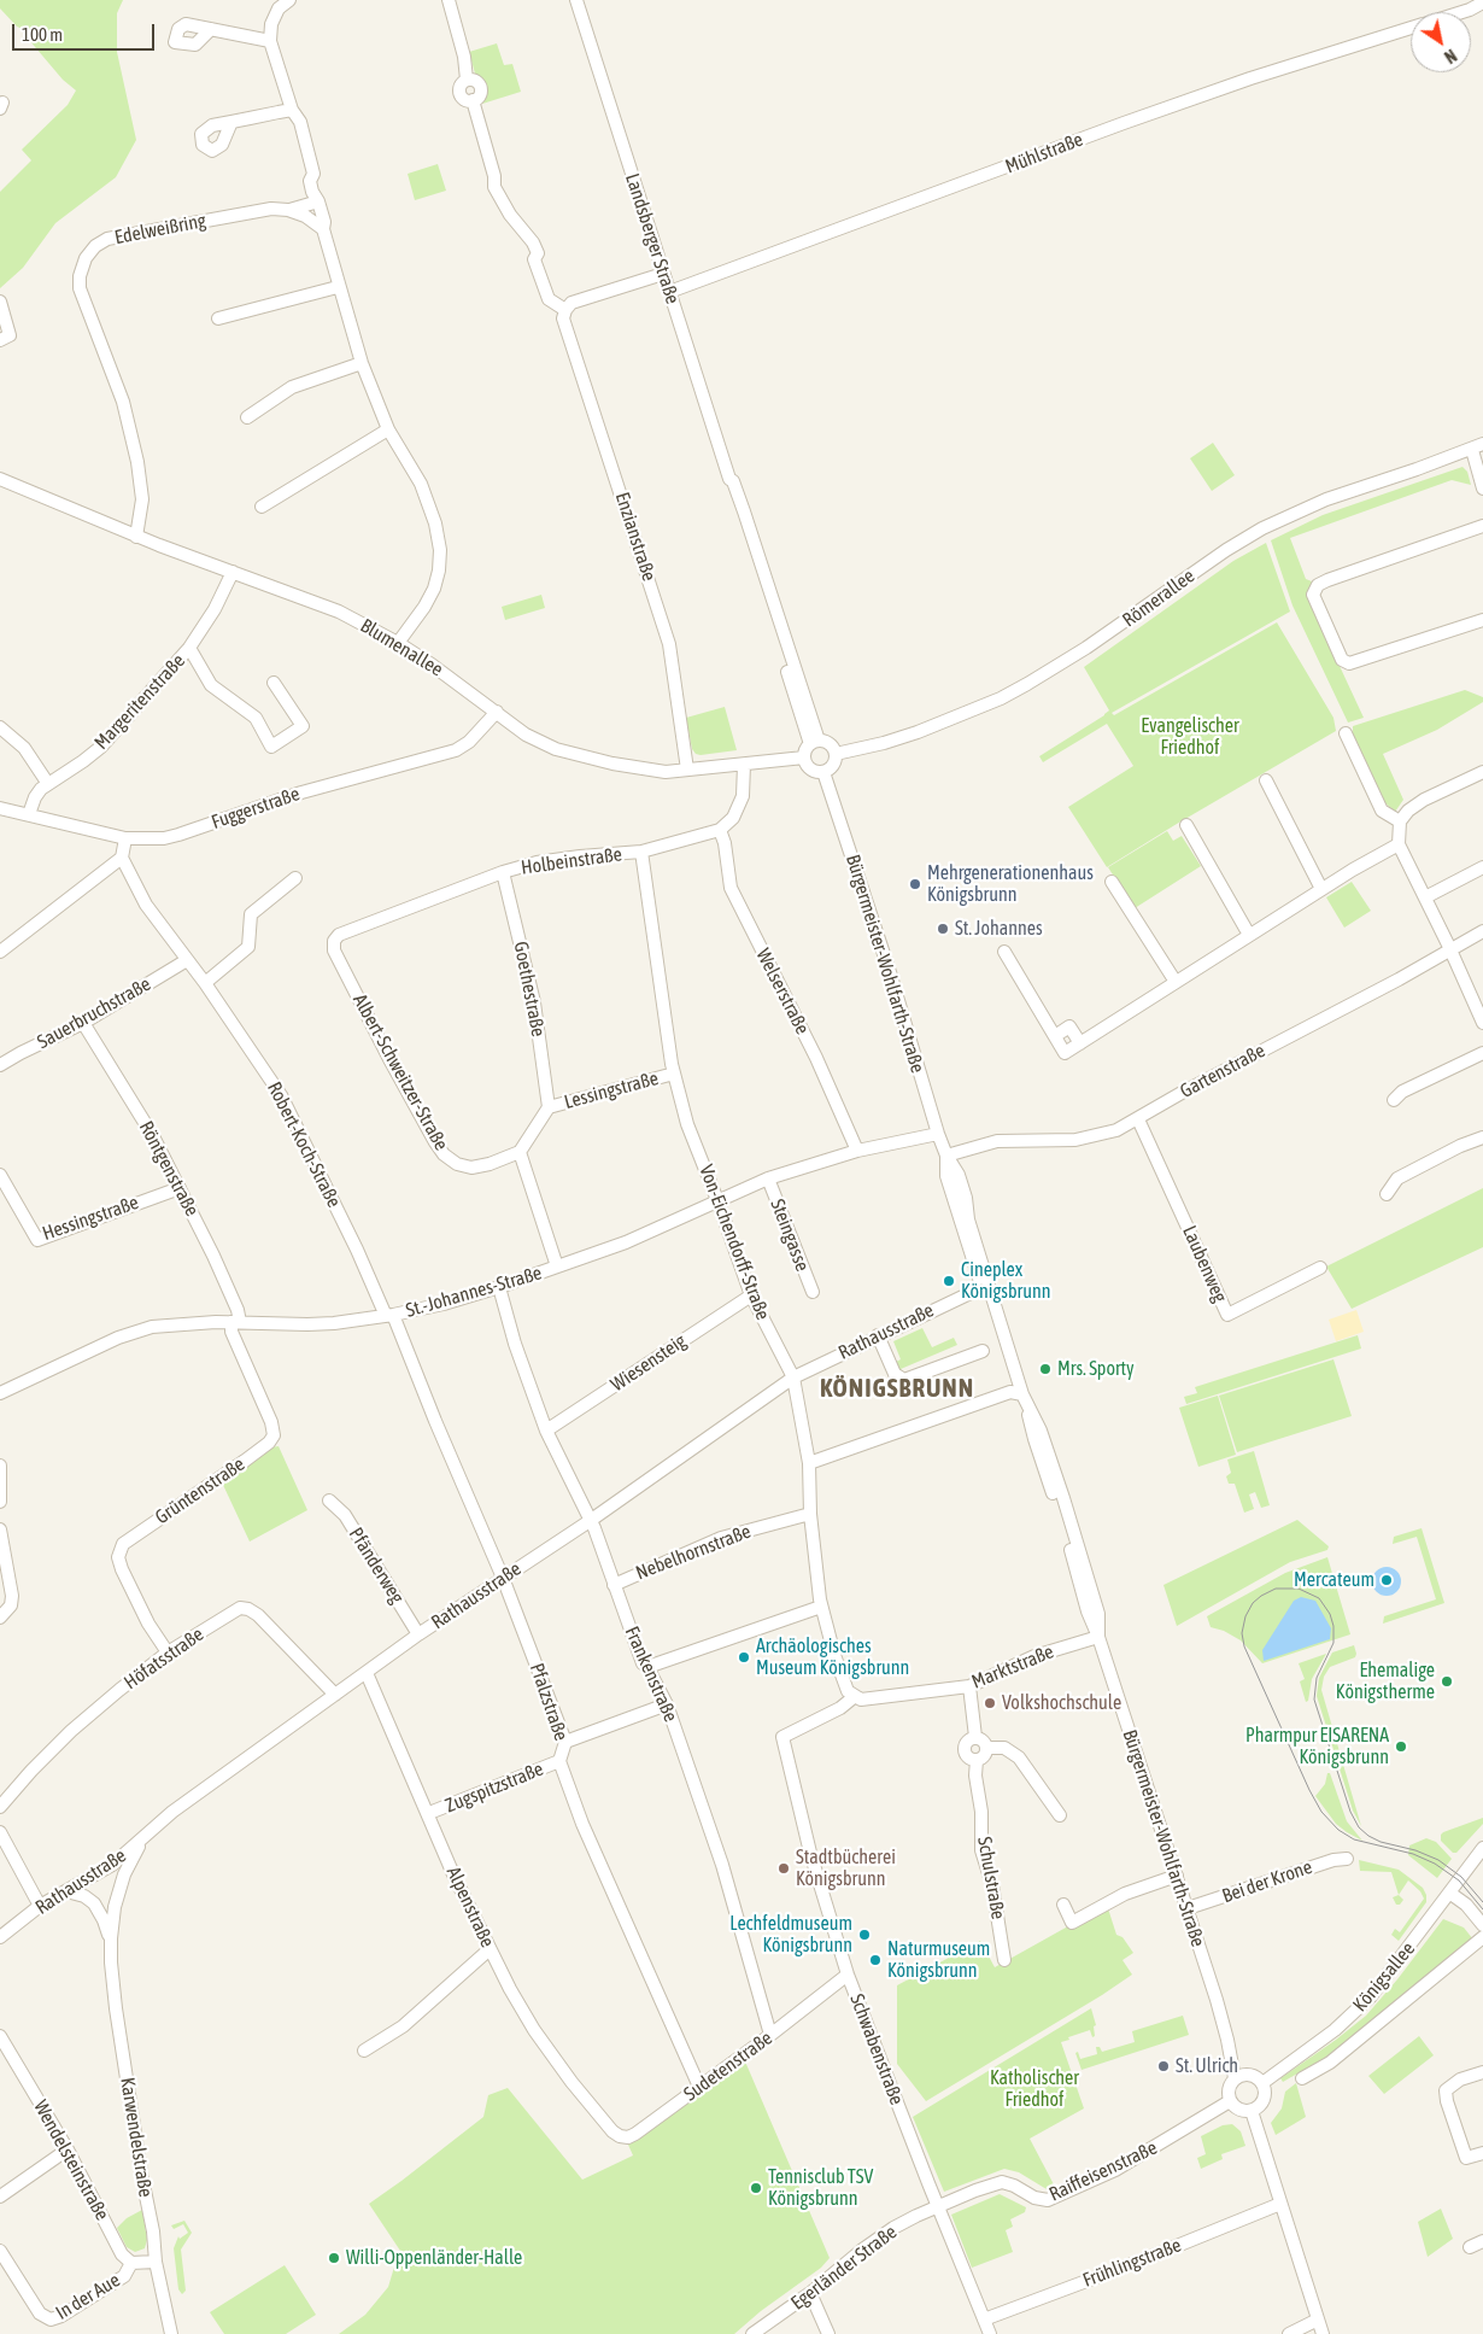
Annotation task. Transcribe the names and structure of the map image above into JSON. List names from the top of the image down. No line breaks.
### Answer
{"streets":{"street":["Mühlstraße","Edelweißring","Landsberger Straße","Enzianstraße","Römerallee","Blumenallee","Margeritenstraße","Fuggerstraße","Holbeinstraße","Bürgermeister-Wohlfarth-Straße","Goethestraße","Welserstraße","Sauerbruchstraße","Gartenstraße","Albert-Schweitzer-Straße","Lessingstraße","Robert-Koch-Straße","Röntgenstraße","Hessingstraße","Steingasse","Von-Eichendorff-Straße","Laubenweg","St.-Johannes-Straße","Rathausstraße","Wiesensteig","Grüntenstraße","Nebelhornstraße","Pfänderweg","Höfatsstraße","Marktstraße","Frankenstraße","Pfalzstraße","Zugspitzstraße","Schulstraße","Bei der Krone","Alpenstraße","Königsallee","Schwabenstraße","Sudetenstraße","Karwendelstraße","Wendelsteinstraße","Raiffeisenstraße","Frühlingstraße","Egerländer Straße","In der Aue"]},"crossings":[["Mühlstraße","Landsberger Straße"],["Edelweißring","Blumenallee"],["Landsberger Straße","Römerallee"],["Landsberger Straße","Blumenallee"],["Landsberger Straße","Bürgermeister-Wohlfarth-Straße"],["Enzianstraße","Blumenallee"],["Römerallee","Blumenallee"],["Römerallee","Bürgermeister-Wohlfarth-Straße"],["Blumenallee","Margeritenstraße"],["Blumenallee","Fuggerstraße"],["Blumenallee","Bürgermeister-Wohlfarth-Straße"],["Margeritenstraße","Fuggerstraße"],["Holbeinstraße","Goethestraße"],["Holbeinstraße","Welserstraße"],["Holbeinstraße","Albert-Schweitzer-Straße"],["Holbeinstraße","Von-Eichendorff-Straße"],["Bürgermeister-Wohlfarth-Straße","Gartenstraße"],["Bürgermeister-Wohlfarth-Straße","St.-Johannes-Straße"],["Bürgermeister-Wohlfarth-Straße","Marktstraße"],["Bürgermeister-Wohlfarth-Straße","Bei der Krone"],["Bürgermeister-Wohlfarth-Straße","Königsallee"],["Bürgermeister-Wohlfarth-Straße","Raiffeisenstraße"],["Goethestraße","Lessingstraße"],["Welserstraße","St.-Johannes-Straße"],["Sauerbruchstraße","Robert-Koch-Straße"],["Sauerbruchstraße","Röntgenstraße"],["Gartenstraße","Laubenweg"],["Lessingstraße","Von-Eichendorff-Straße"],["Robert-Koch-Straße","St.-Johannes-Straße"],["Robert-Koch-Straße","Pfalzstraße"],["Röntgenstraße","Hessingstraße"],["Röntgenstraße","St.-Johannes-Straße"],["Röntgenstraße","Grüntenstraße"],["Steingasse","St.-Johannes-Straße"],["Von-Eichendorff-Straße","St.-Johannes-Straße"],["Von-Eichendorff-Straße","Rathausstraße"],["Von-Eichendorff-Straße","Wiesensteig"],["Von-Eichendorff-Straße","Nebelhornstraße"],["Von-Eichendorff-Straße","Marktstraße"],["Von-Eichendorff-Straße","Schwabenstraße"],["St.-Johannes-Straße","Grüntenstraße"],["St.-Johannes-Straße","Frankenstraße"],["St.-Johannes-Straße","Pfalzstraße"],["Rathausstraße","Pfänderweg"],["Rathausstraße","Höfatsstraße"],["Rathausstraße","Frankenstraße"],["Rathausstraße","Pfalzstraße"],["Rathausstraße","Alpenstraße"],["Rathausstraße","Karwendelstraße"],["Wiesensteig","Frankenstraße"],["Grüntenstraße","Höfatsstraße"],["Nebelhornstraße","Frankenstraße"],["Marktstraße","Schulstraße"],["Marktstraße","Schwabenstraße"],["Frankenstraße","Sudetenstraße"],["Pfalzstraße","Zugspitzstraße"],["Pfalzstraße","Sudetenstraße"],["Zugspitzstraße","Alpenstraße"],["Alpenstraße","Sudetenstraße"],["Königsallee","Raiffeisenstraße"],["Schwabenstraße","Sudetenstraße"],["Schwabenstraße","Raiffeisenstraße"],["Schwabenstraße","Frühlingstraße"],["Schwabenstraße","Egerländer Straße"],["Wendelsteinstraße","In der Aue"],["Raiffeisenstraße","Egerländer Straße"]],"districts":["KÖNIGSBRUNN"],"parks":["Evangelischer Friedhof","Katholischer Friedhof"],"places":["Mehrgenerationenhaus Königsbrunn","St. Johannes","Cineplex Königsbrunn","Mrs. Sporty","Mercateum","Archäologisches Museum Königsbrunn","Ehemalige Königstherme","Volkshochschule","Pharmpur EISARENA Königsbrunn","Stadtbücherei Königsbrunn","Lechfeldmuseum Königsbrunn","Naturmuseum Königsbrunn","St. Ulrich","Tennisclub TSV Königsbrunn","Willi-Oppenländer-Halle"],"scale_bar":"100 m","north":"bottom right"}
